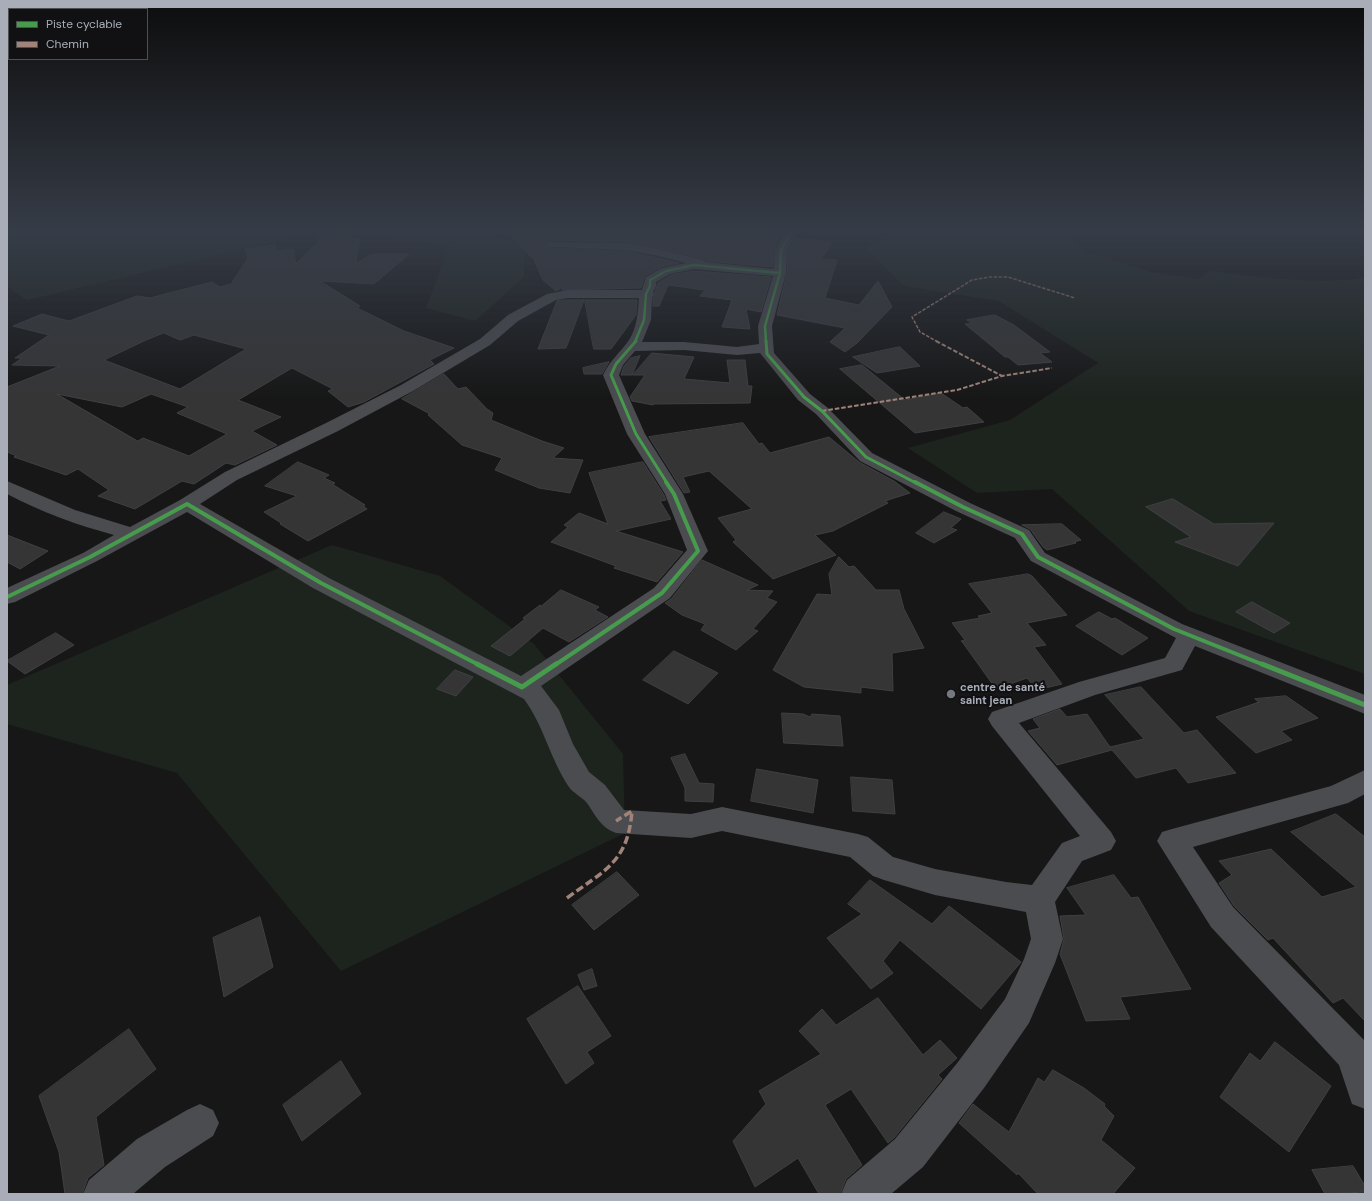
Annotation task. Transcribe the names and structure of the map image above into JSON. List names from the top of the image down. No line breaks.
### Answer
{"places":["centre de santé saint jean"],"legend":["Piste cyclable","Chemin"]}
